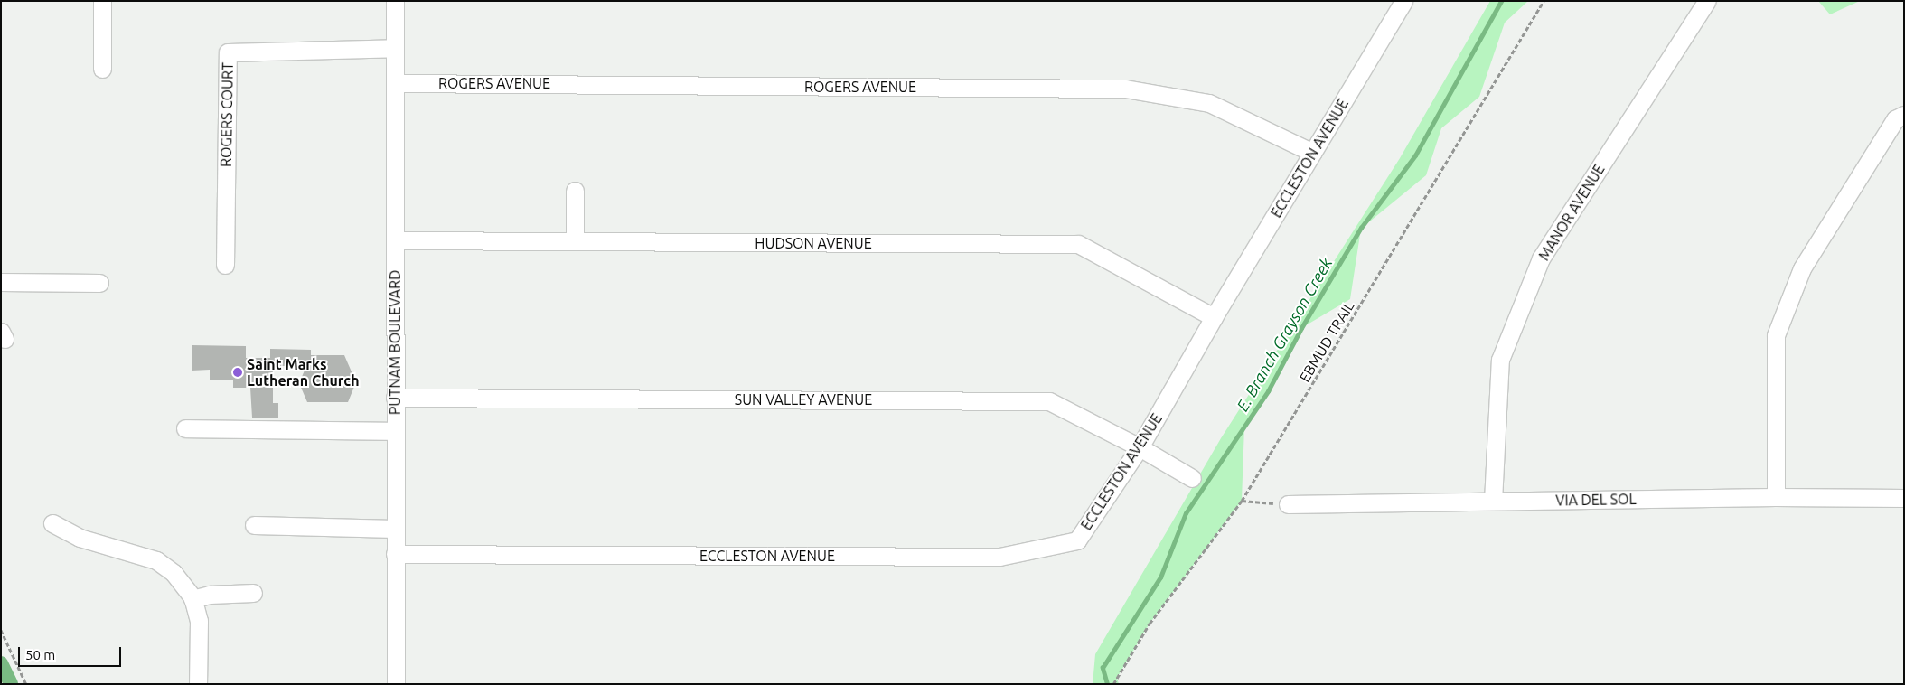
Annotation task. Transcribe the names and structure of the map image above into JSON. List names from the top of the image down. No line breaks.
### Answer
{"streets":{"street":["ROGERS AVENUE","ROGERS COURT","ECCLESTON AVENUE","MANOR AVENUE","HUDSON AVENUE","PUTNAM BOULEVARD","SUN VALLEY AVENUE","VIA DEL SOL"],"path":["EBMUD TRAIL"]},"crossings":[["ROGERS AVENUE","ECCLESTON AVENUE"],["ROGERS AVENUE","PUTNAM BOULEVARD"],["ROGERS COURT","PUTNAM BOULEVARD"],["ECCLESTON AVENUE","HUDSON AVENUE"],["ECCLESTON AVENUE","PUTNAM BOULEVARD"],["ECCLESTON AVENUE","SUN VALLEY AVENUE"],["MANOR AVENUE","VIA DEL SOL"],["HUDSON AVENUE","PUTNAM BOULEVARD"],["PUTNAM BOULEVARD","SUN VALLEY AVENUE"]],"water":["E. Branch Grayson Creek"],"places":["Saint Marks Lutheran Church"],"scale_bar":"50 m"}
